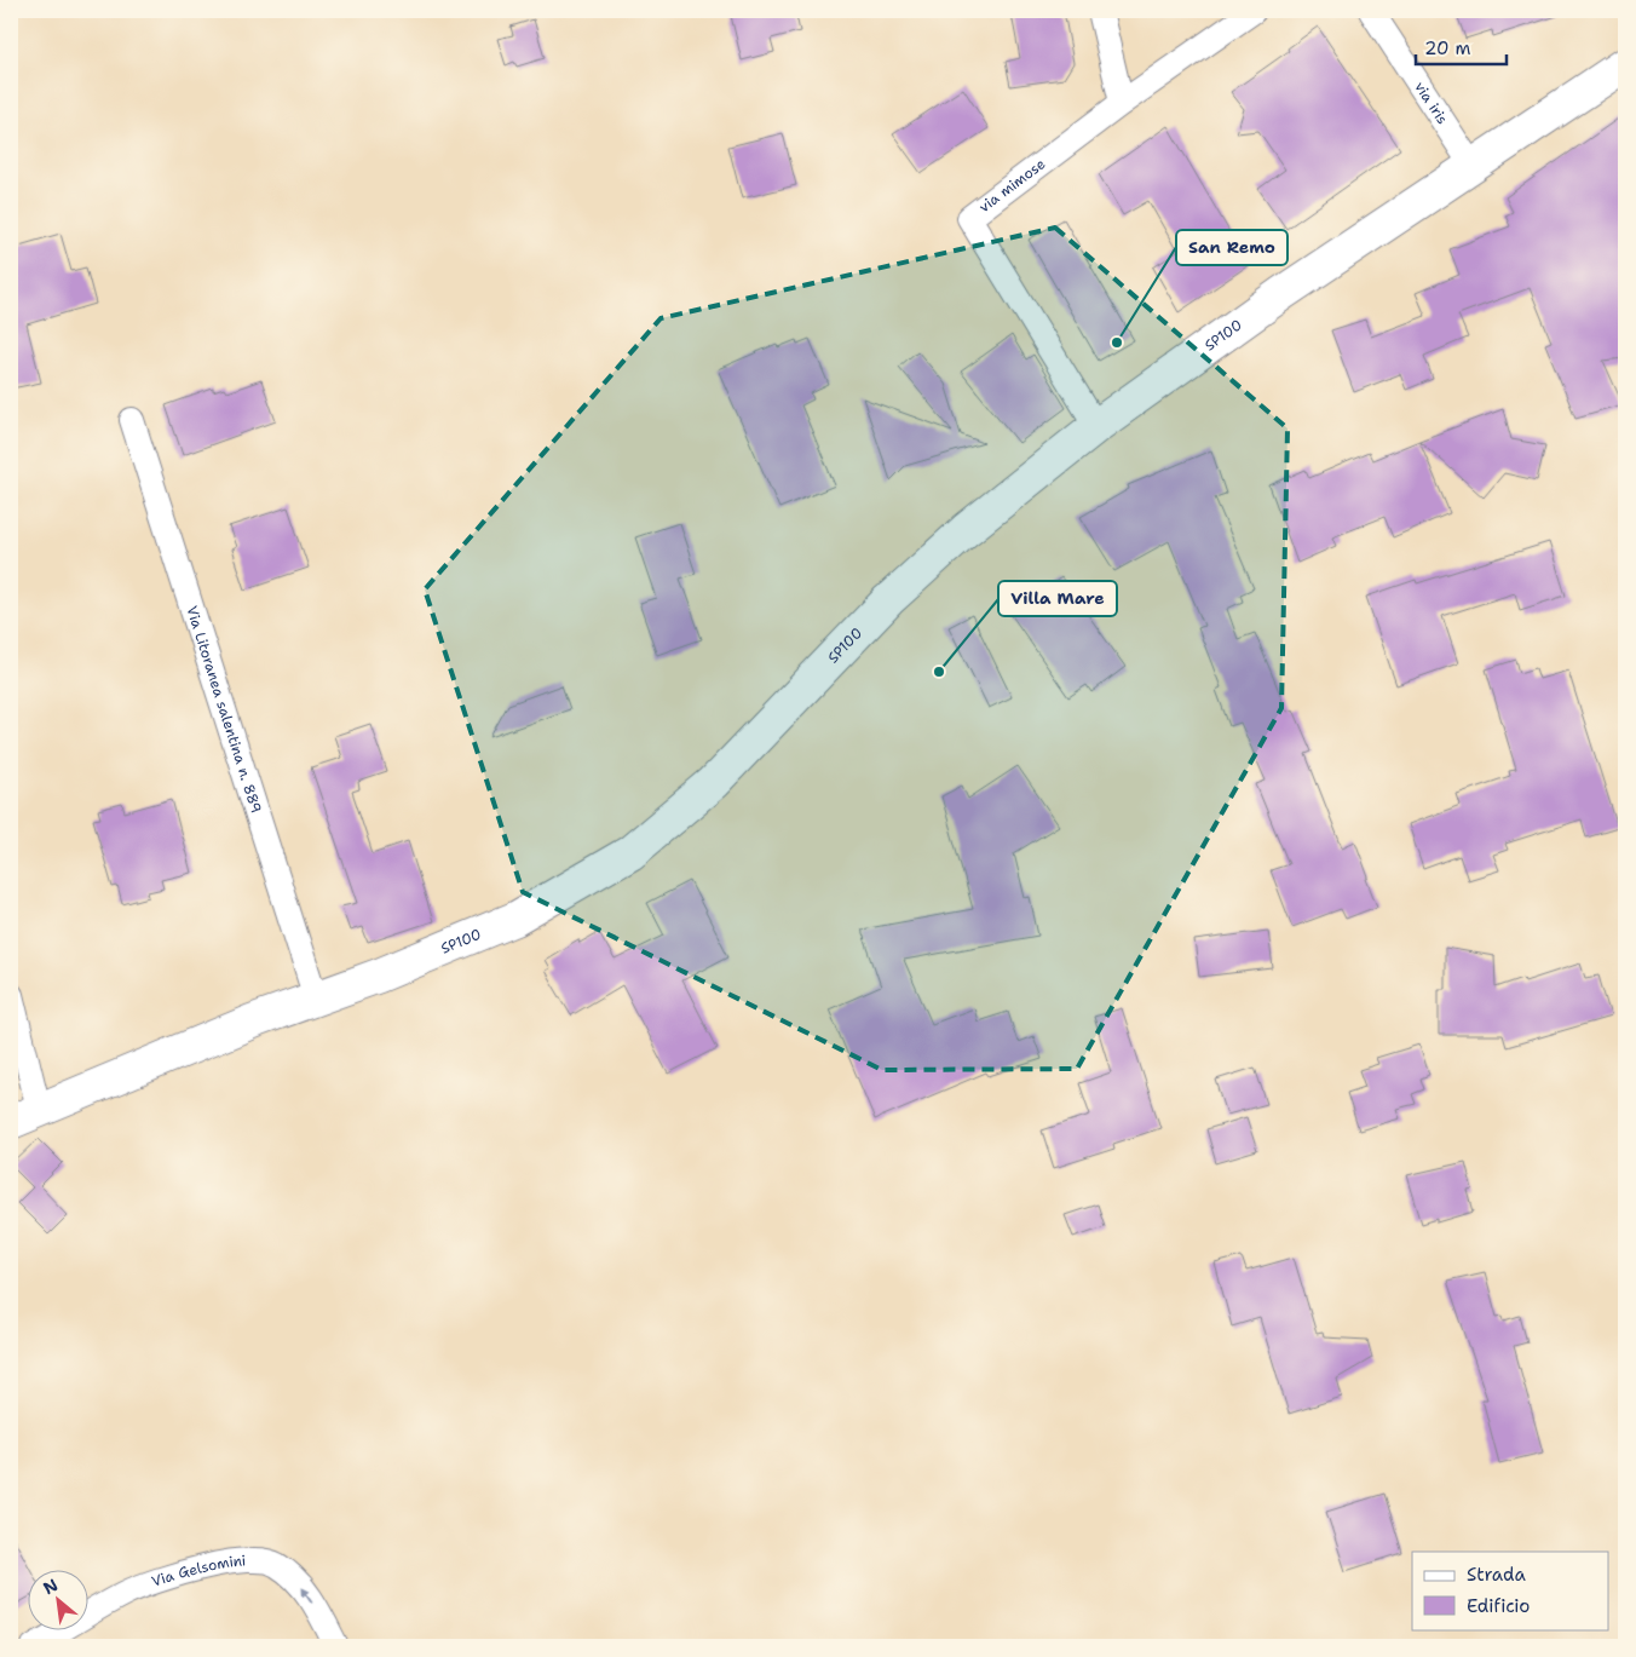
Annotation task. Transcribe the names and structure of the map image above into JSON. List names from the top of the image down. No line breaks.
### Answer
{"streets":{"main road":["SP100"],"street":["via iris","via mimose","Via Litoranea salentina n. 889","Via Gelsomini"]},"crossings":[["via iris","SP100"],["via mimose","SP100"],["SP100","Via Litoranea salentina n. 889"]],"one_way":["Via Gelsomini"],"places":["San Remo","Villa Mare"],"legend":["Strada","Edificio"],"scale_bar":"20 m","north":"top left"}
